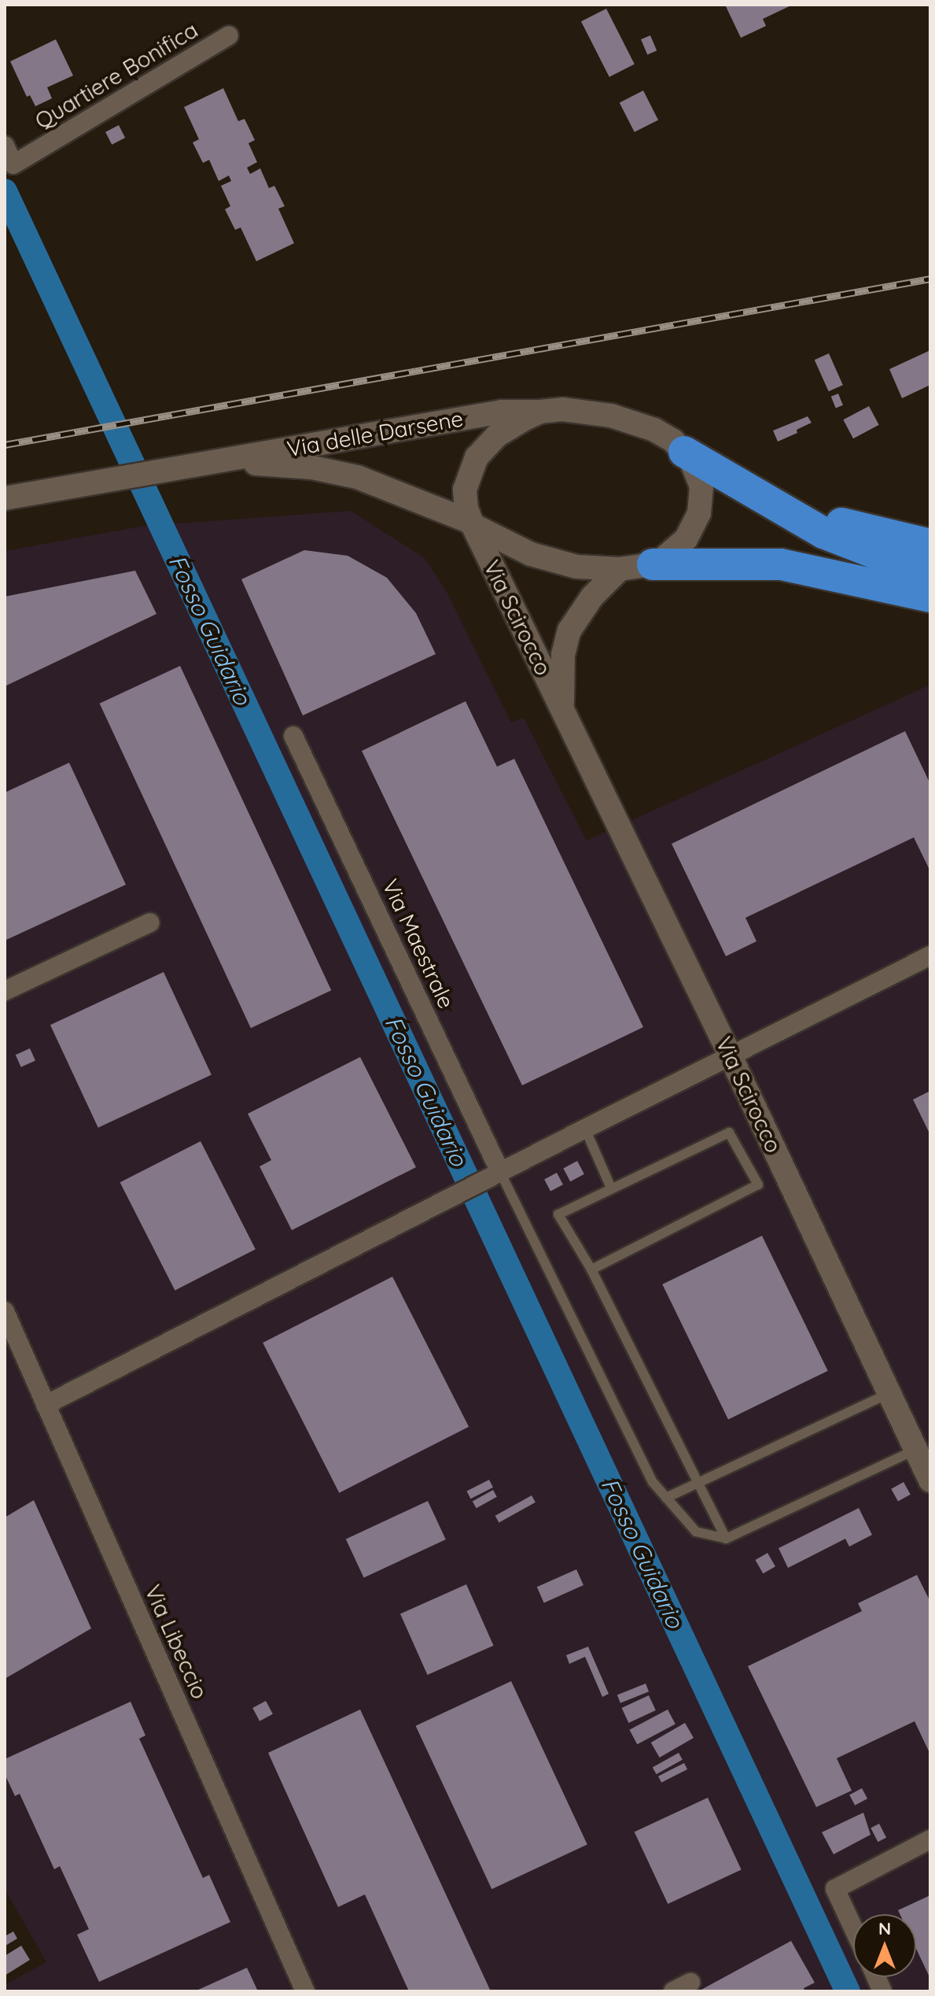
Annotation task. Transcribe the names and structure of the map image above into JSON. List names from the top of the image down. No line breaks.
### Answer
{"streets":{"street":["Quartiere Bonifica","Via delle Darsene","Via Scirocco","Via Maestrale","Via Libeccio"]},"crossings":[["Via delle Darsene","Via Scirocco"]],"water":["Fosso Guidario"],"north":"top"}
